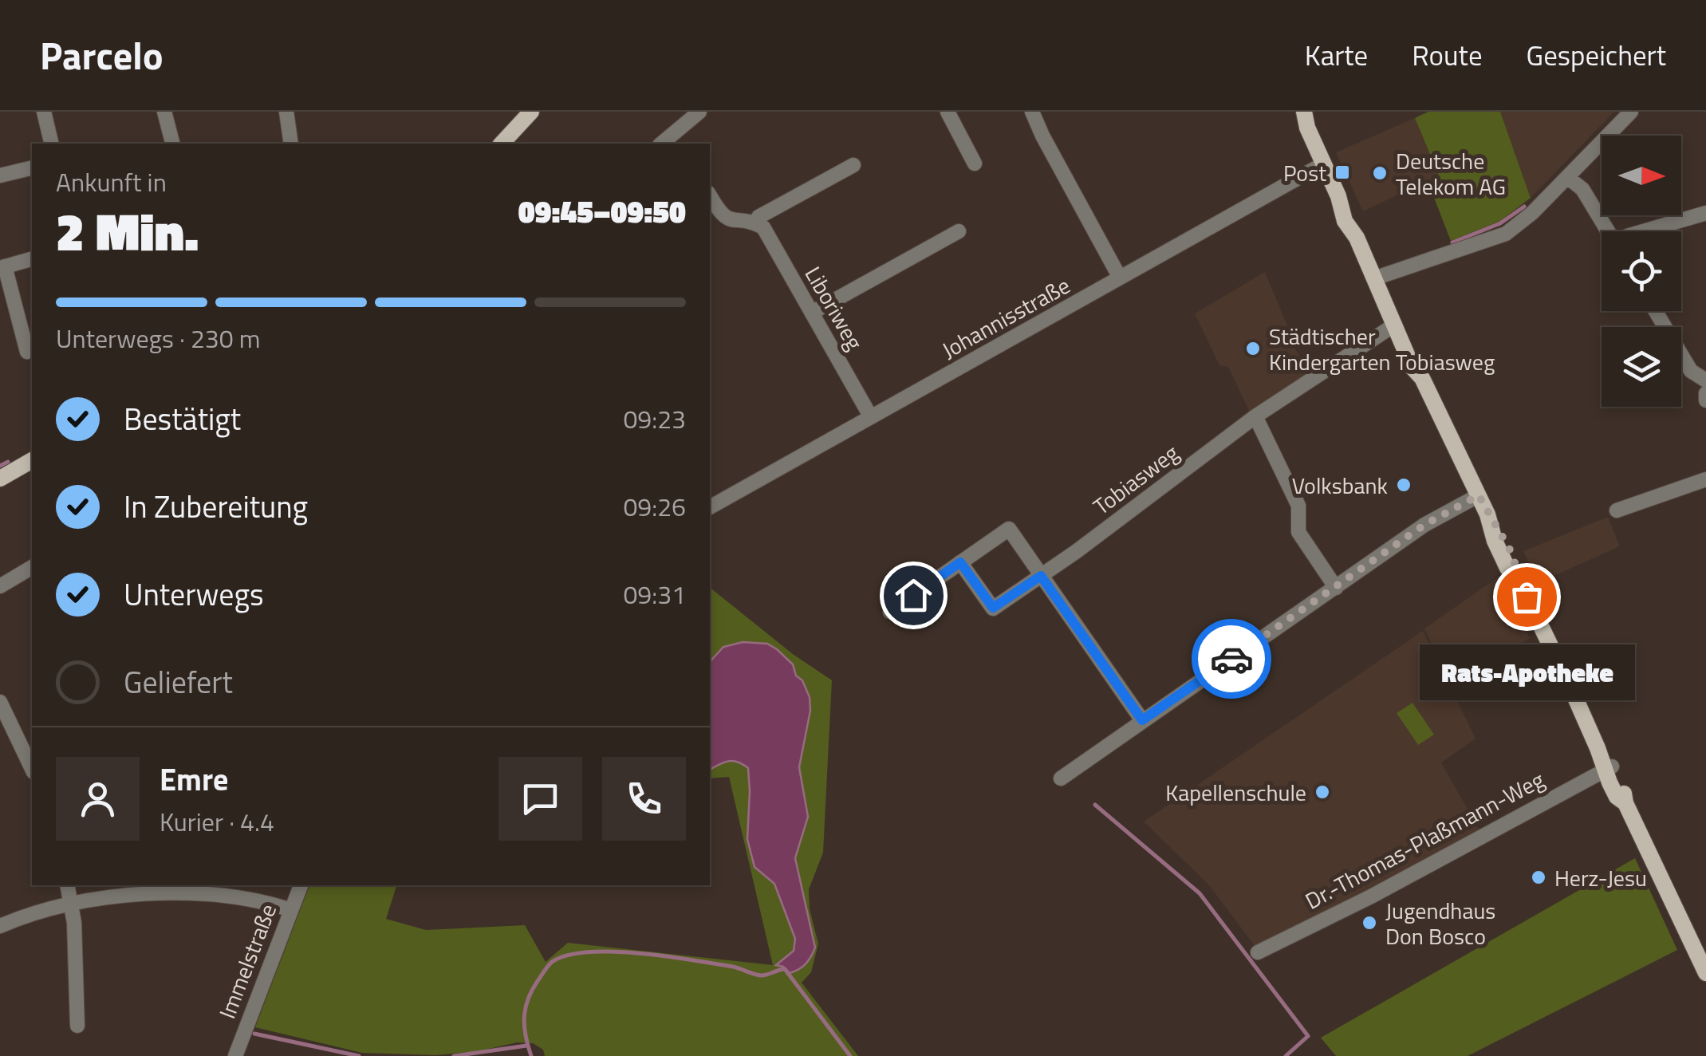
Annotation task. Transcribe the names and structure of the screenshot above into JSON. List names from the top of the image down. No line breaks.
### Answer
{"streets":{"street":["Liboriweg","Johannisstraße","Tobiasweg","Dr.-Thomas-Plaßmann-Weg","Immelstraße"]},"crossings":[["Liboriweg","Johannisstraße"]],"places":{"transit":["Post"],"other":["Deutsche Telekom AG","Städtischer Kindergarten Tobiasweg","Volksbank","Rats-Apotheke","Kapellenschule","Herz-Jesu","Jugendhaus Don Bosco"]},"north":"right","page":{"header":"Parcelo","nav":["Karte","Route","Gespeichert"],"heading":["2 Min.","Ankunft in","09:45–09:50"],"panel":["Emre","Kurier · 4.4"],"bar":"Unterwegs · 230 m","list":[["Bestätigt","09:23"],["In Zubereitung","09:26"],["Unterwegs","09:31"],"Geliefert"],"bubble":"Rats-Apotheke"}}
